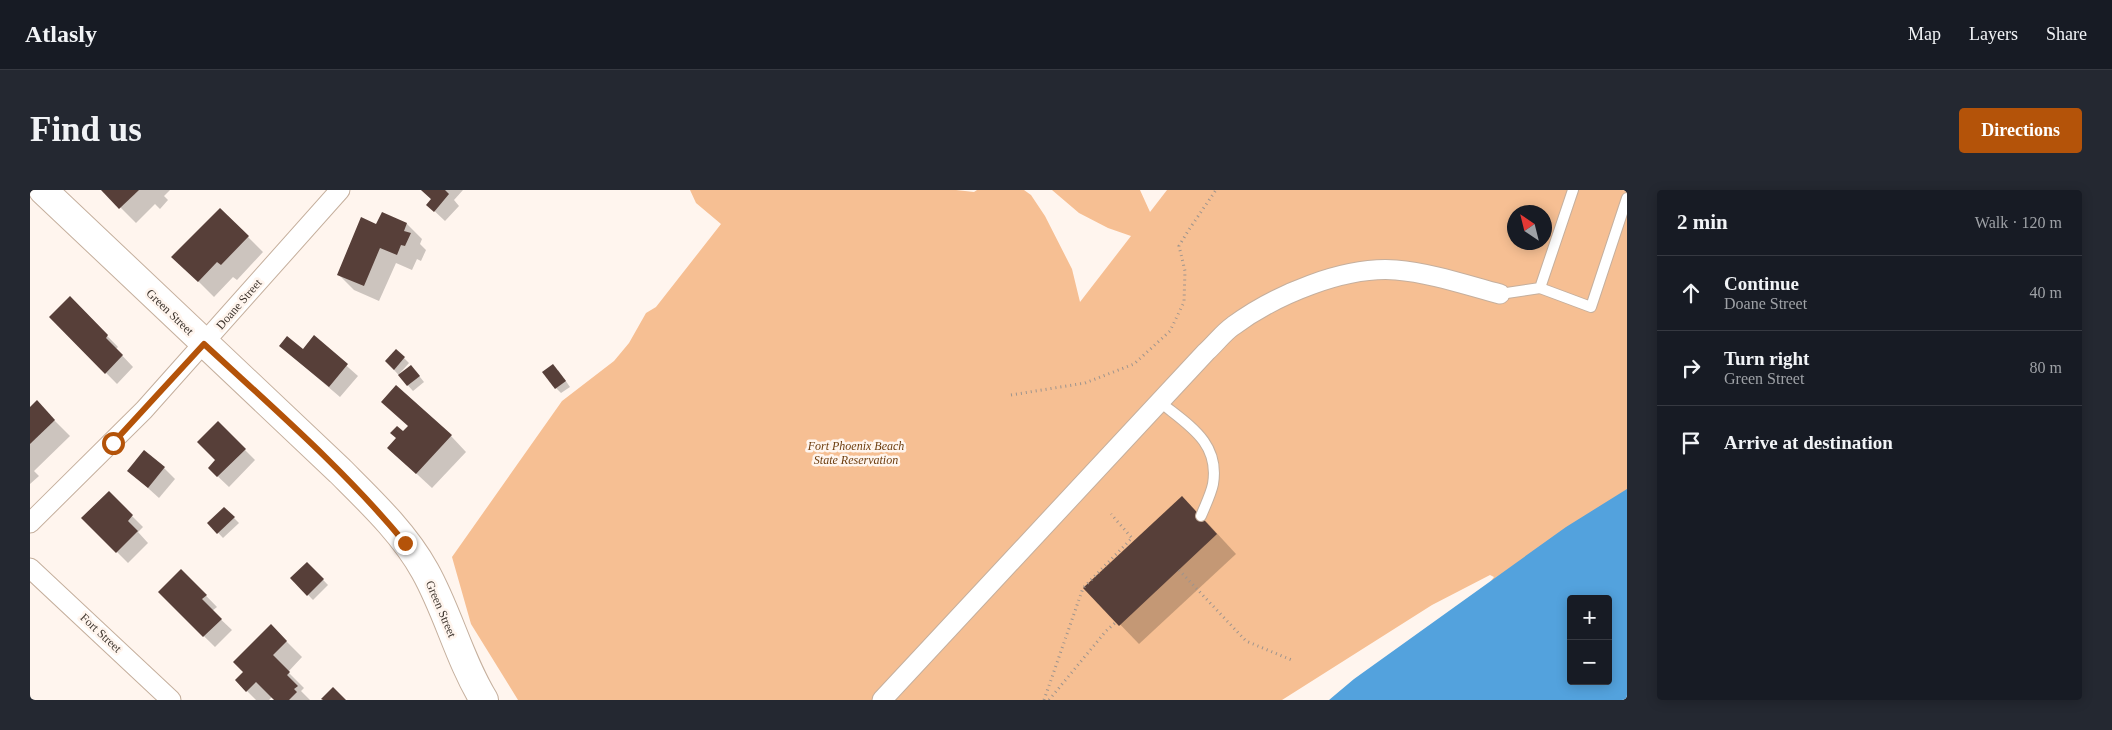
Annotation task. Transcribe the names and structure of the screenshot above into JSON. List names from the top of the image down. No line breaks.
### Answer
{"streets":{"main road":["Green Street"],"street":["Doane Street","Fort Street"]},"crossings":[["Doane Street","Green Street"]],"parks":["Fort Phoenix Beach State Reservation"],"north":"top left","page":{"header":"Atlasly","nav":["Map","Layers","Share"],"buttons":"Directions","title":"Find us","heading":["2 min","Walk · 120 m"],"list":[["Continue","Doane Street","40 m"],["Turn right","Green Street","80 m"],"Arrive at destination"],"map_buttons":["+","−"]}}
